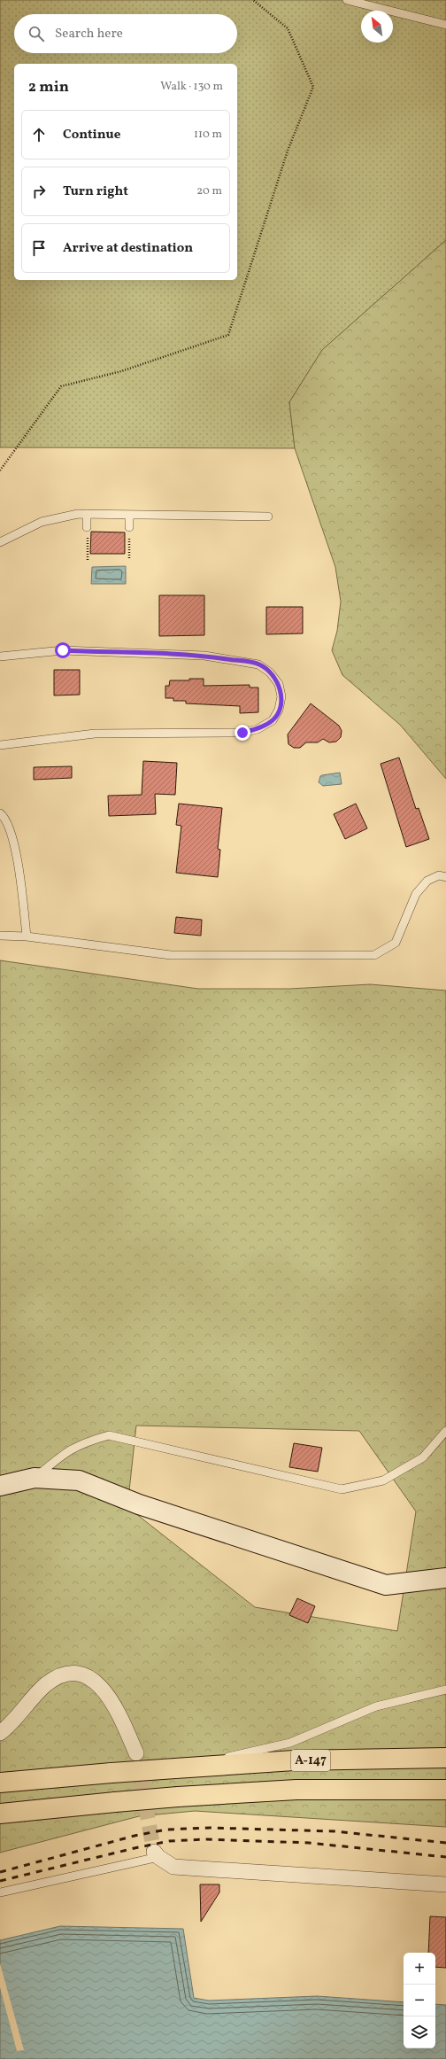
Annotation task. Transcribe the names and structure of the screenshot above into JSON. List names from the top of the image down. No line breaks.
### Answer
{"streets":{"highway":["А-147"]},"north":"top left","page":{"search":"Search here","heading":["2 min","Walk · 130 m"],"list":[["Continue","110 m"],["Turn right","20 m"],"Arrive at destination"],"map_buttons":["+","−"]}}
